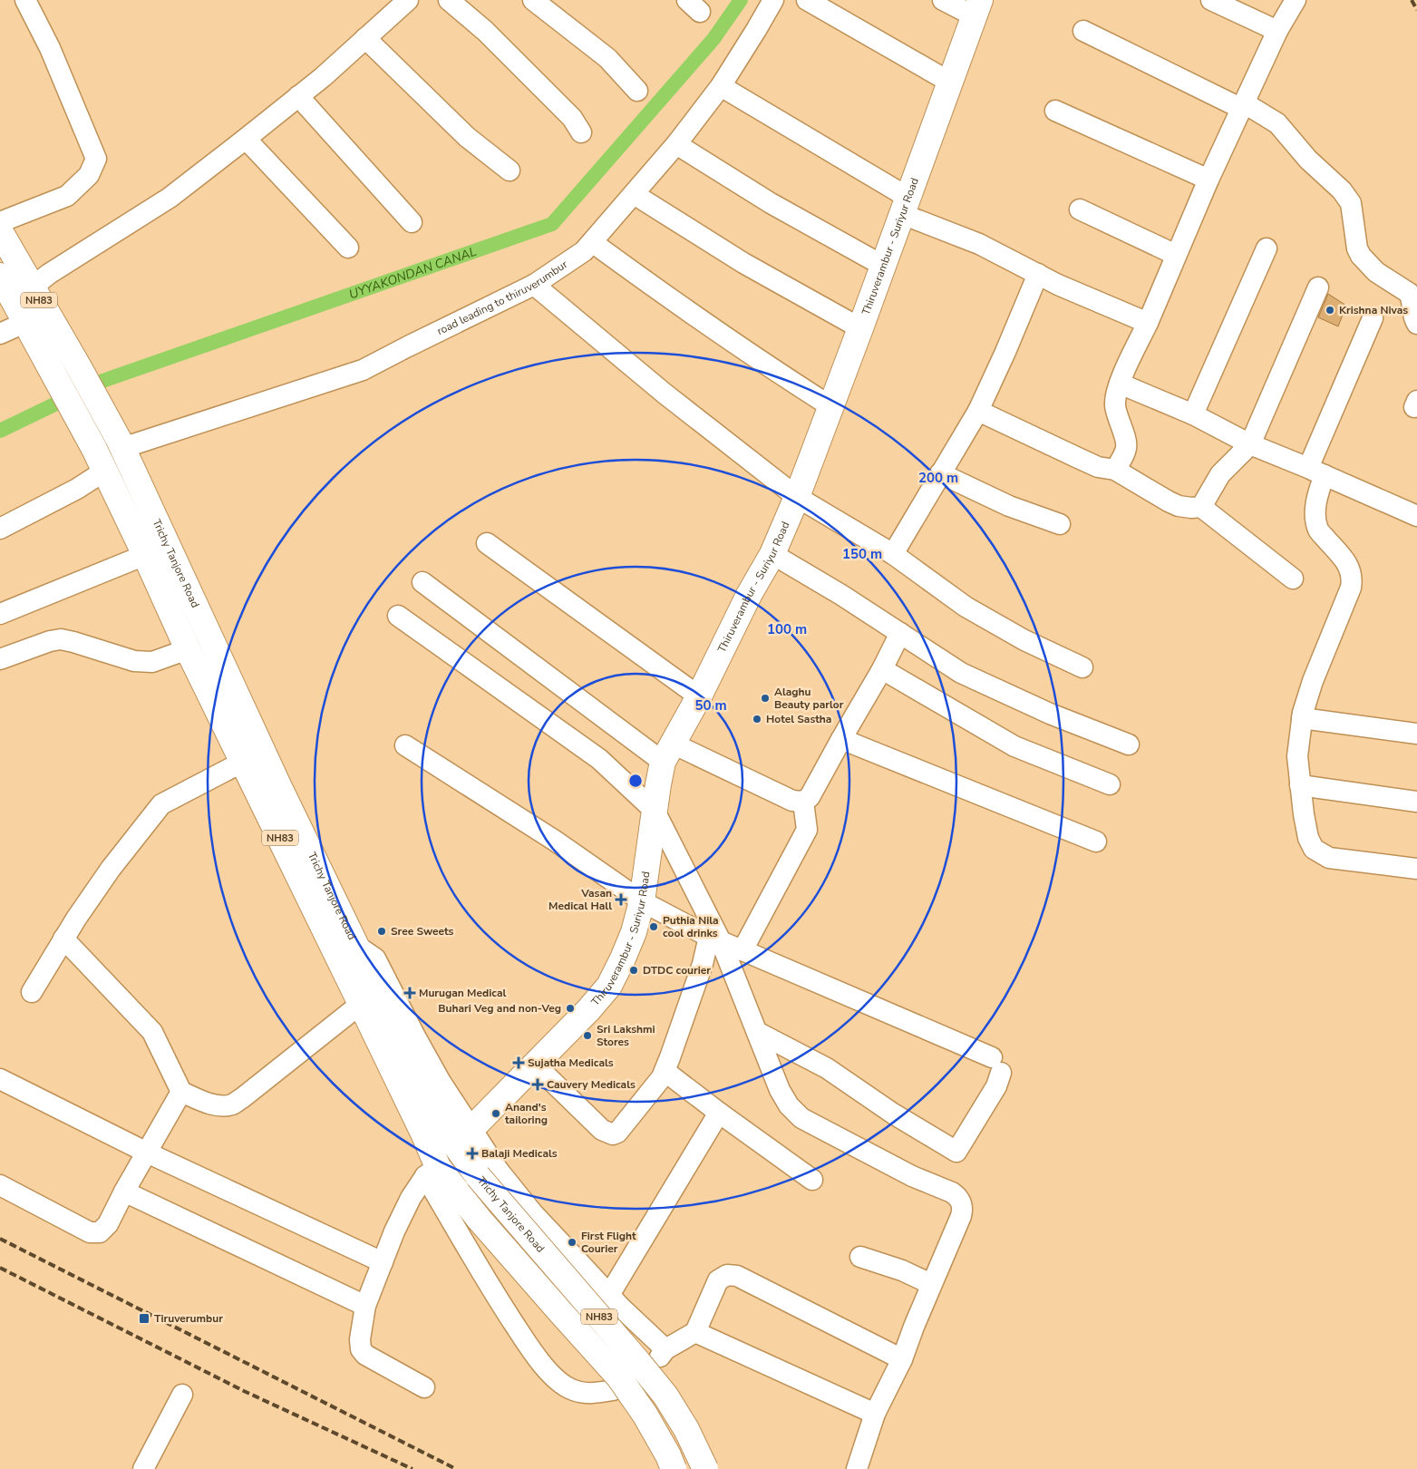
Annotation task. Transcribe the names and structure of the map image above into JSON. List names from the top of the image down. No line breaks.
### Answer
{"streets":{"main road":["Thiruverambur - Suriyur Road","NH83","Trichy Tanjore Road"],"street":["road leading to thiruverumbur"]},"crossings":[["road leading to thiruverumbur","Trichy Tanjore Road"]],"water":["UYYAKONDAN CANAL"],"places":{"other":["Krishna Nivas","Alaghu Beauty parlor","Hotel Sastha","Puthia Nila cool drinks","Sree Sweets","DTDC courier","Buhari Veg and non-Veg","Sri Lakshmi Stores","Anand's tailoring","First Flight Courier"],"health":["Vasan Medical Hall","Murugan Medical","Sujatha Medicals","Cauvery Medicals","Balaji Medicals"],"transit":["Tiruverumbur"]},"rings":["200 m","150 m","100 m","50 m"]}
